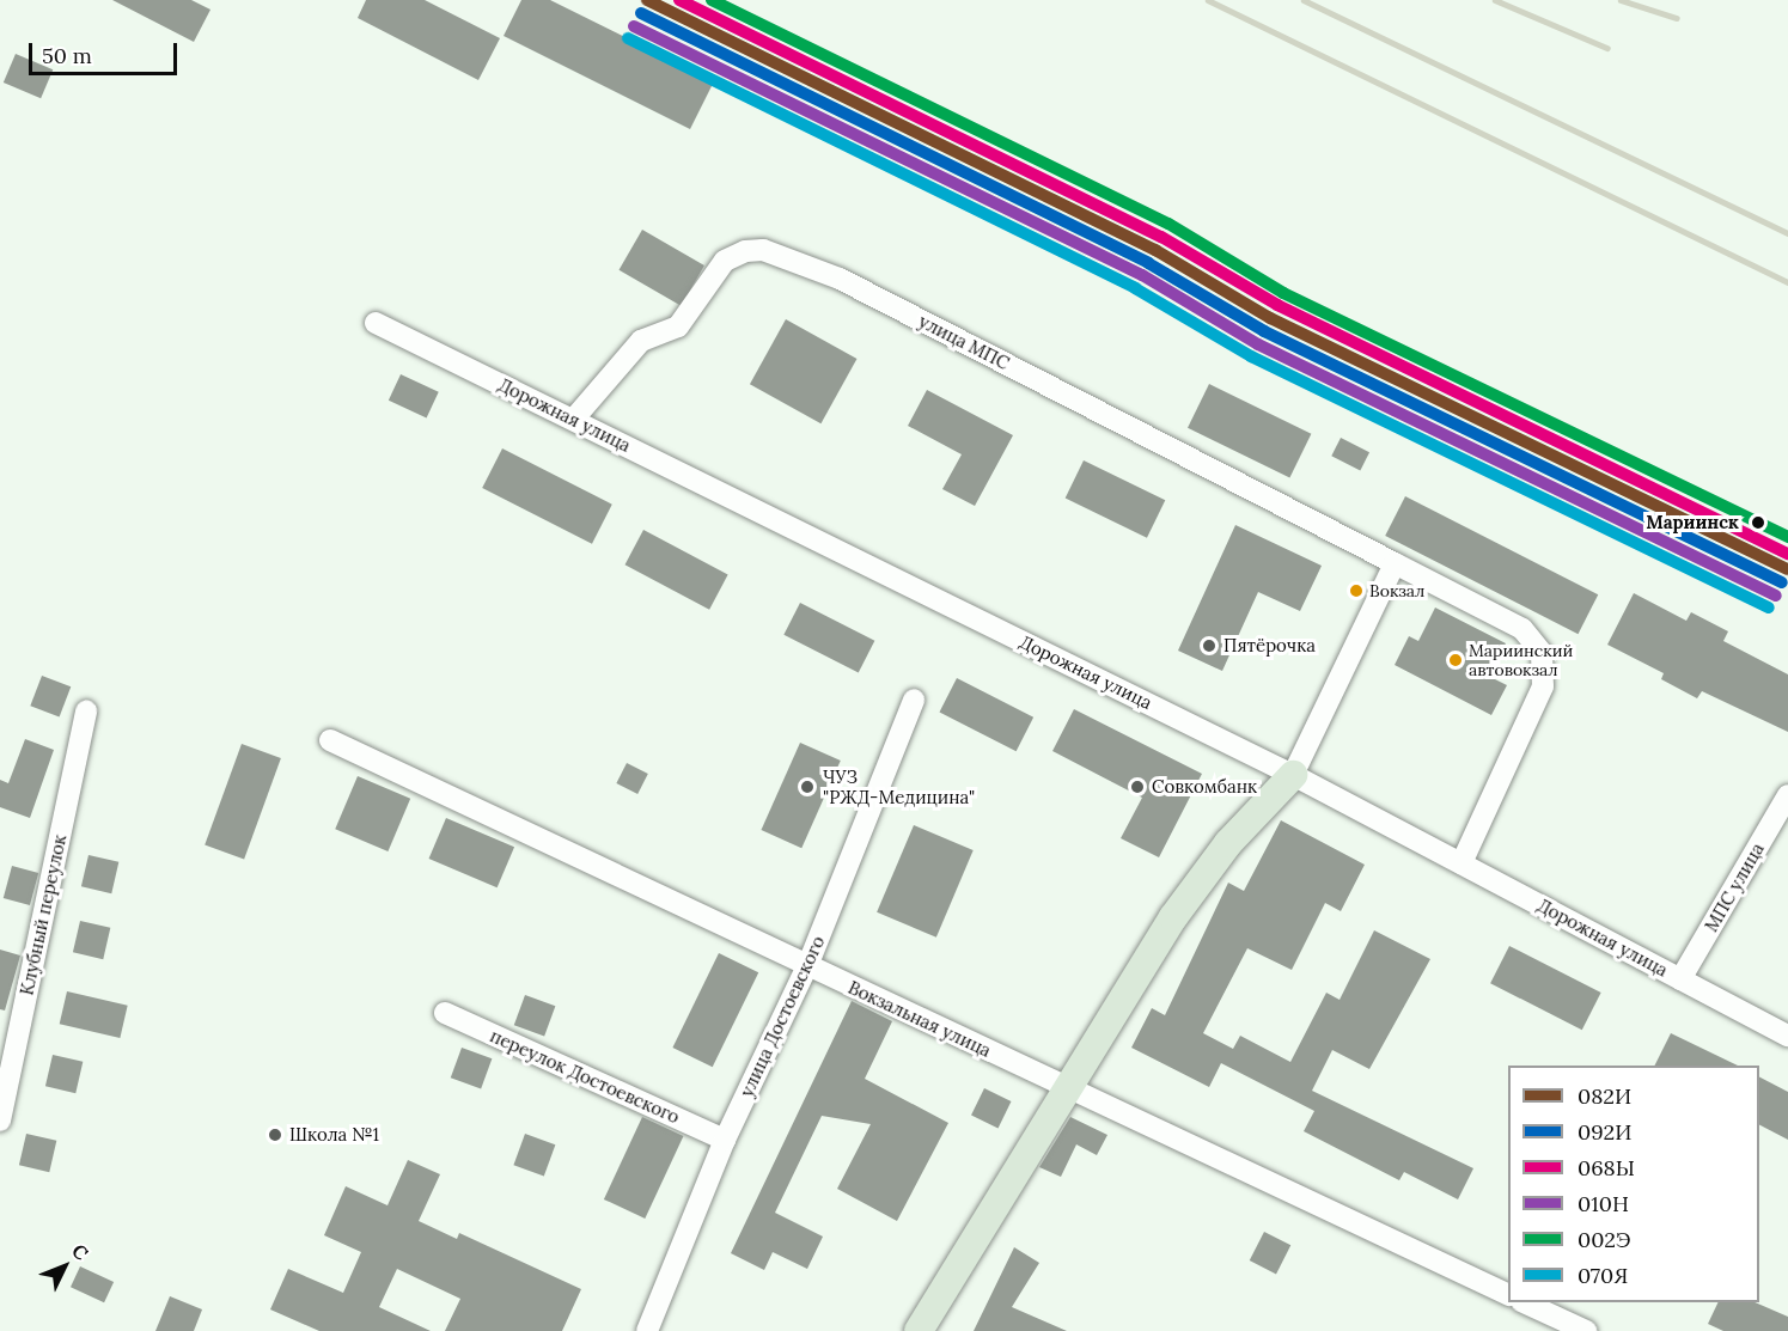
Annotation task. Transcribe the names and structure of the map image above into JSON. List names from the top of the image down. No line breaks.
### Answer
{"streets":{"street":["улица МПС","Дорожная улица","МПС улица","Клубный переулок","улица Достоевского","Вокзальная улица","переулок Достоевского"]},"crossings":[["улица МПС","Дорожная улица"],["Дорожная улица","МПС улица"],["улица Достоевского","Вокзальная улица"],["улица Достоевского","переулок Достоевского"]],"places":["Мариинск","Вокзал","Пятёрочка","Мариинский автовокзал","ЧУЗ \"РЖД-Медицина\"","Совкомбанк","Школа №1"],"lines":["transit line 082И","transit line 068Ы","transit line 002Э","transit line 092И","transit line 010Н","transit line 070Я"],"legend":["082И","092И","068Ы","010Н","002Э","070Я"],"scale_bar":"50 m","north":"top right"}
